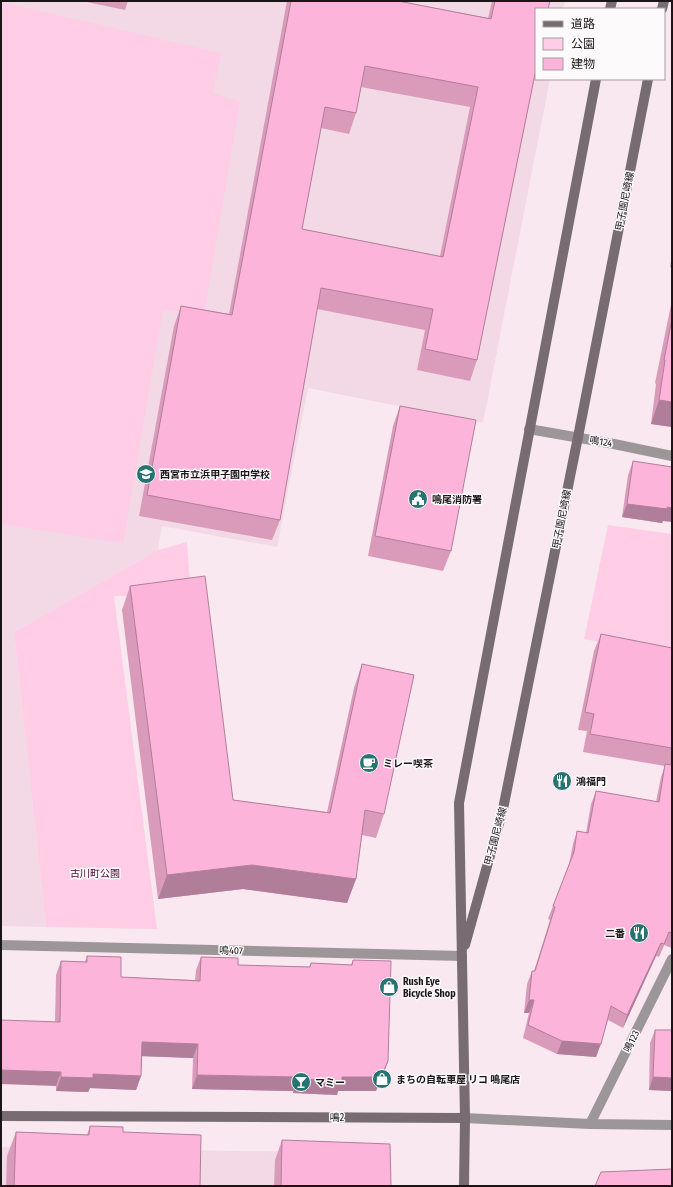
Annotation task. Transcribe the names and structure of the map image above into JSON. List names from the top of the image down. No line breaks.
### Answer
{"streets":{"main road":["甲子園尼崎線","鳴2"],"street":["鳴124","鳴407","鳴123"]},"crossings":[["甲子園尼崎線","鳴124"],["甲子園尼崎線","鳴407"],["甲子園尼崎線","鳴2"],["鳴123","鳴2"]],"parks":["古川町公園"],"places":{"school or university":["西宮市立浜甲子園中学校"],"public building":["鳴尾消防署"],"cafe":["ミレー喫茶"],"restaurant":["鴻福門","二番"],"shop":["Rush Eye Bicycle Shop","まちの自転車屋 リコ 鳴尾店"],"bar":["マミー"]},"legend":["道路","公園","建物"]}
